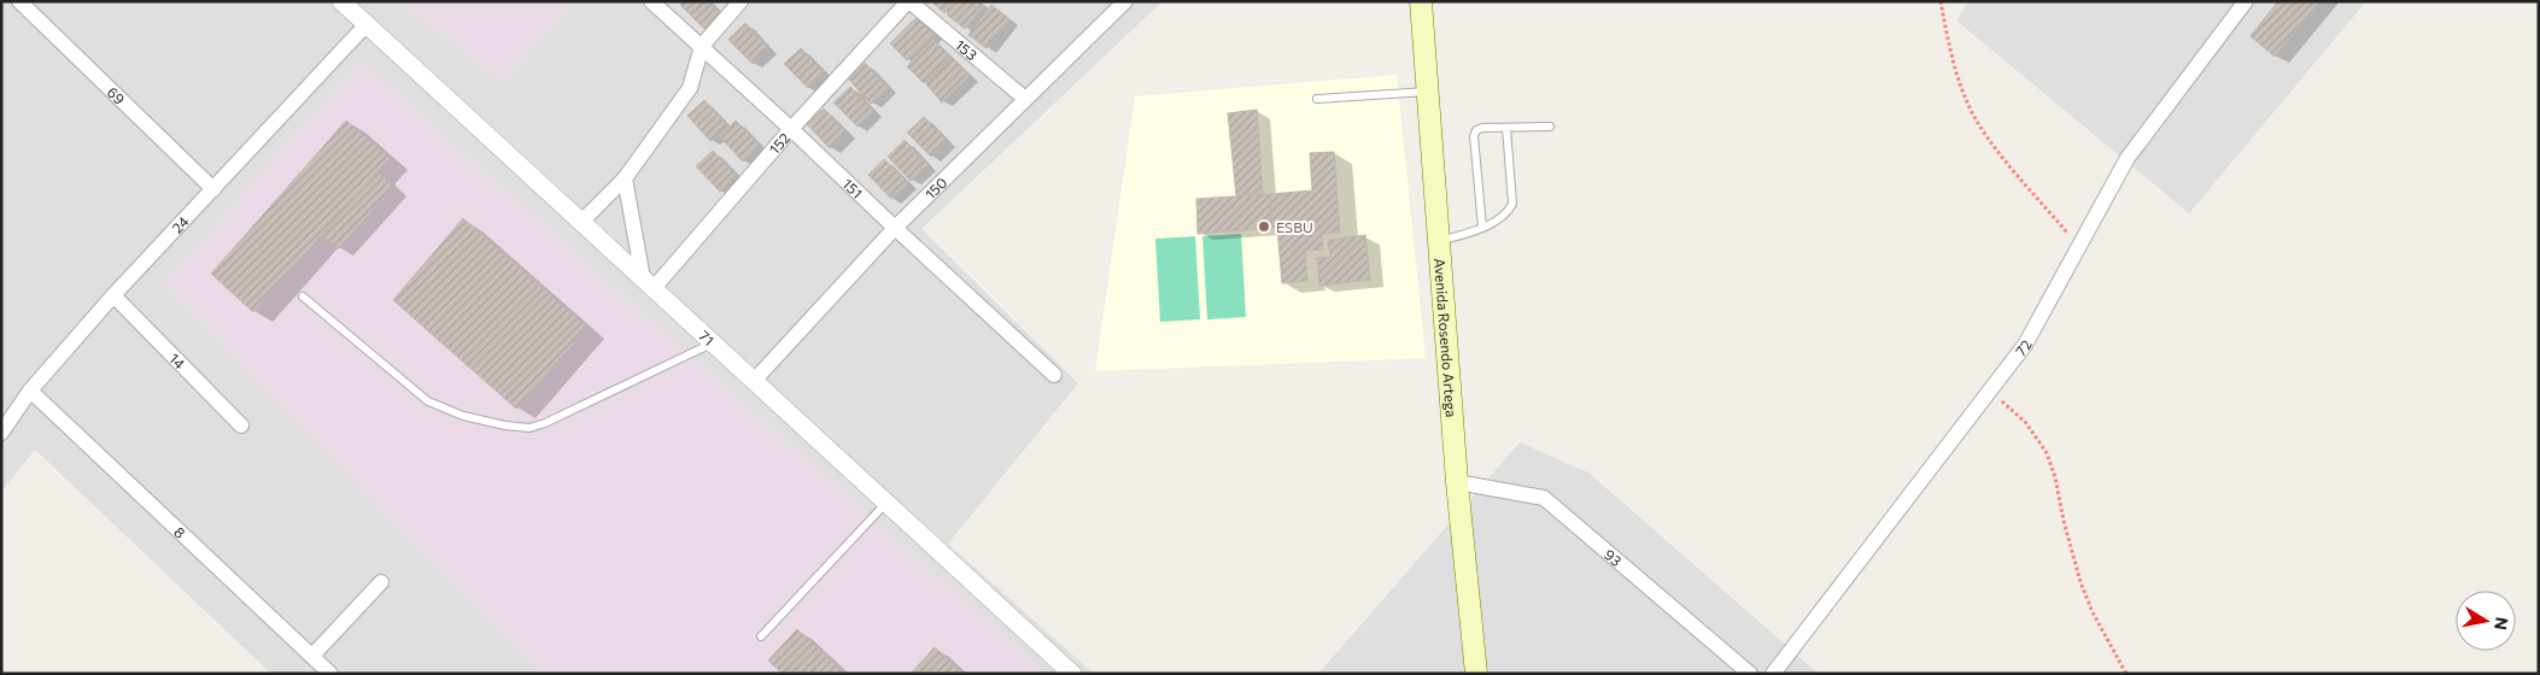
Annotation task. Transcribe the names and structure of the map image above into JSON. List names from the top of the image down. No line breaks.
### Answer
{"streets":{"main road":["Avenida Rosendo Artega"],"street":["153","69","152","150","151","24","71","72","14","8","93"]},"crossings":[["153","152"],["153","150"],["69","24"],["152","151"],["152","71"],["150","151"],["150","71"],["24","71"],["24","14"],["24","8"],["Avenida Rosendo Artega","93"]],"places":["ESBU"],"north":"right"}
